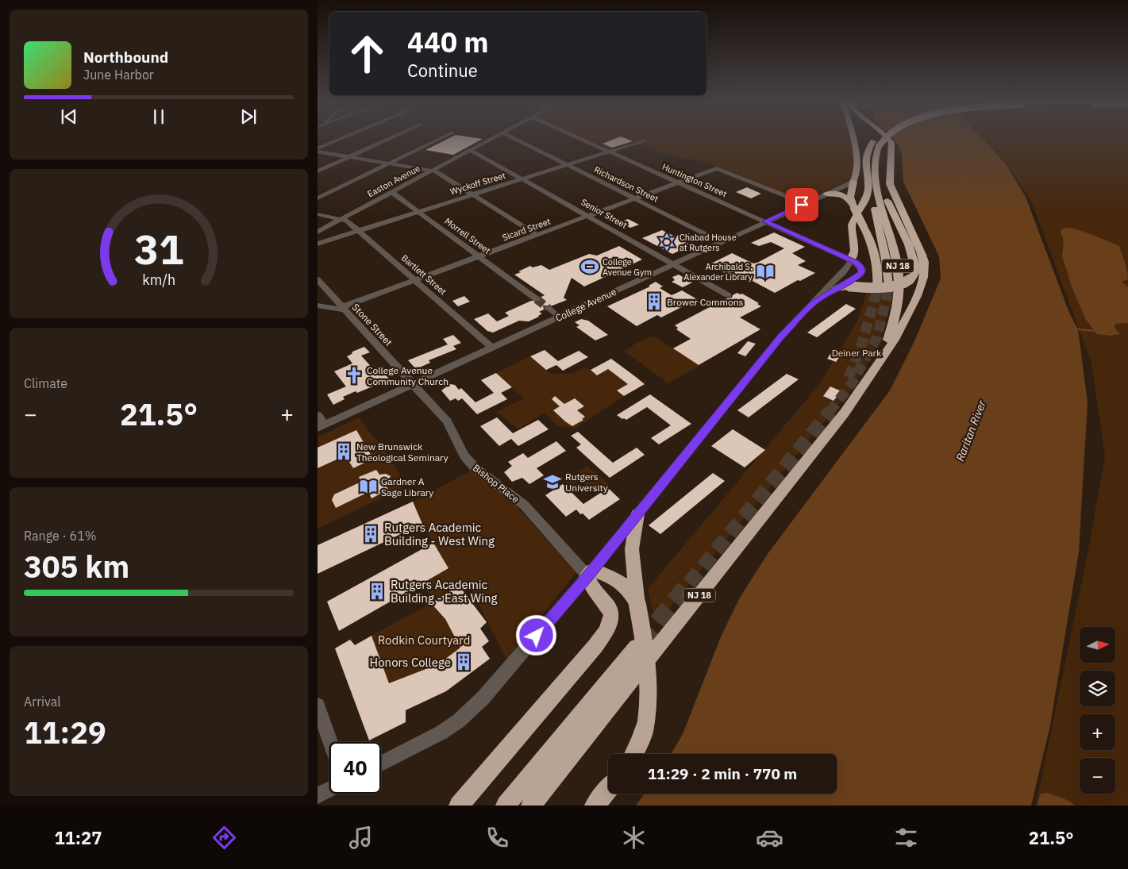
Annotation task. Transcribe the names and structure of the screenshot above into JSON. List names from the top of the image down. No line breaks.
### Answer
{"streets":{"highway":["NJ 18"],"street":["Huntington Street","Easton Avenue","Wyckoff Street","Richardson Street","Senior Street","Sicard Street","Morrell Street","Bartlett Street","College Avenue","Stone Street","Bishop Place"]},"crossings":[["Huntington Street","Wyckoff Street"],["Huntington Street","Sicard Street"],["Huntington Street","College Avenue"],["Easton Avenue","Senior Street"],["Easton Avenue","Morrell Street"],["Easton Avenue","Bartlett Street"],["Wyckoff Street","Richardson Street"],["Wyckoff Street","Senior Street"],["Wyckoff Street","Morrell Street"],["Wyckoff Street","Bartlett Street"],["Richardson Street","Sicard Street"],["Richardson Street","College Avenue"],["Senior Street","Sicard Street"],["Senior Street","College Avenue"],["Sicard Street","Morrell Street"],["Sicard Street","Bartlett Street"],["Sicard Street","College Avenue"],["Sicard Street","Stone Street"],["Bartlett Street","College Avenue"],["College Avenue","Stone Street"],["College Avenue","Bishop Place"],["Stone Street","Bishop Place"]],"water":["Raritan River"],"parks":["Deiner Park","Rodkin Courtyard"],"places":{"synagogue":["Chabad House at Rutgers"],"sports":["College Avenue Gym"],"library":["Archibald S. Alexander Library","Gardner A Sage Library"],"building":["Brower Commons","New Brunswick Theological Seminary","Rutgers Academic Building - West Wing","Rutgers Academic Building - East Wing","Honors College"],"church":["College Avenue Community Church"],"school or university":["Rutgers University"]},"north":"right","page":{"turn":["440 m","Continue"],"song":["Northbound","June Harbor"],"tile":["Climate",["Range · 61%","305 km"],["Arrival","11:29"]],"heat":["−","21.5°","+"],"map_buttons":["+","−"],"limit":"40","trip":"11:29 · 2 min · 770 m","tabs":["11:27","21.5°"],"gauge":["31","km/h"]}}
